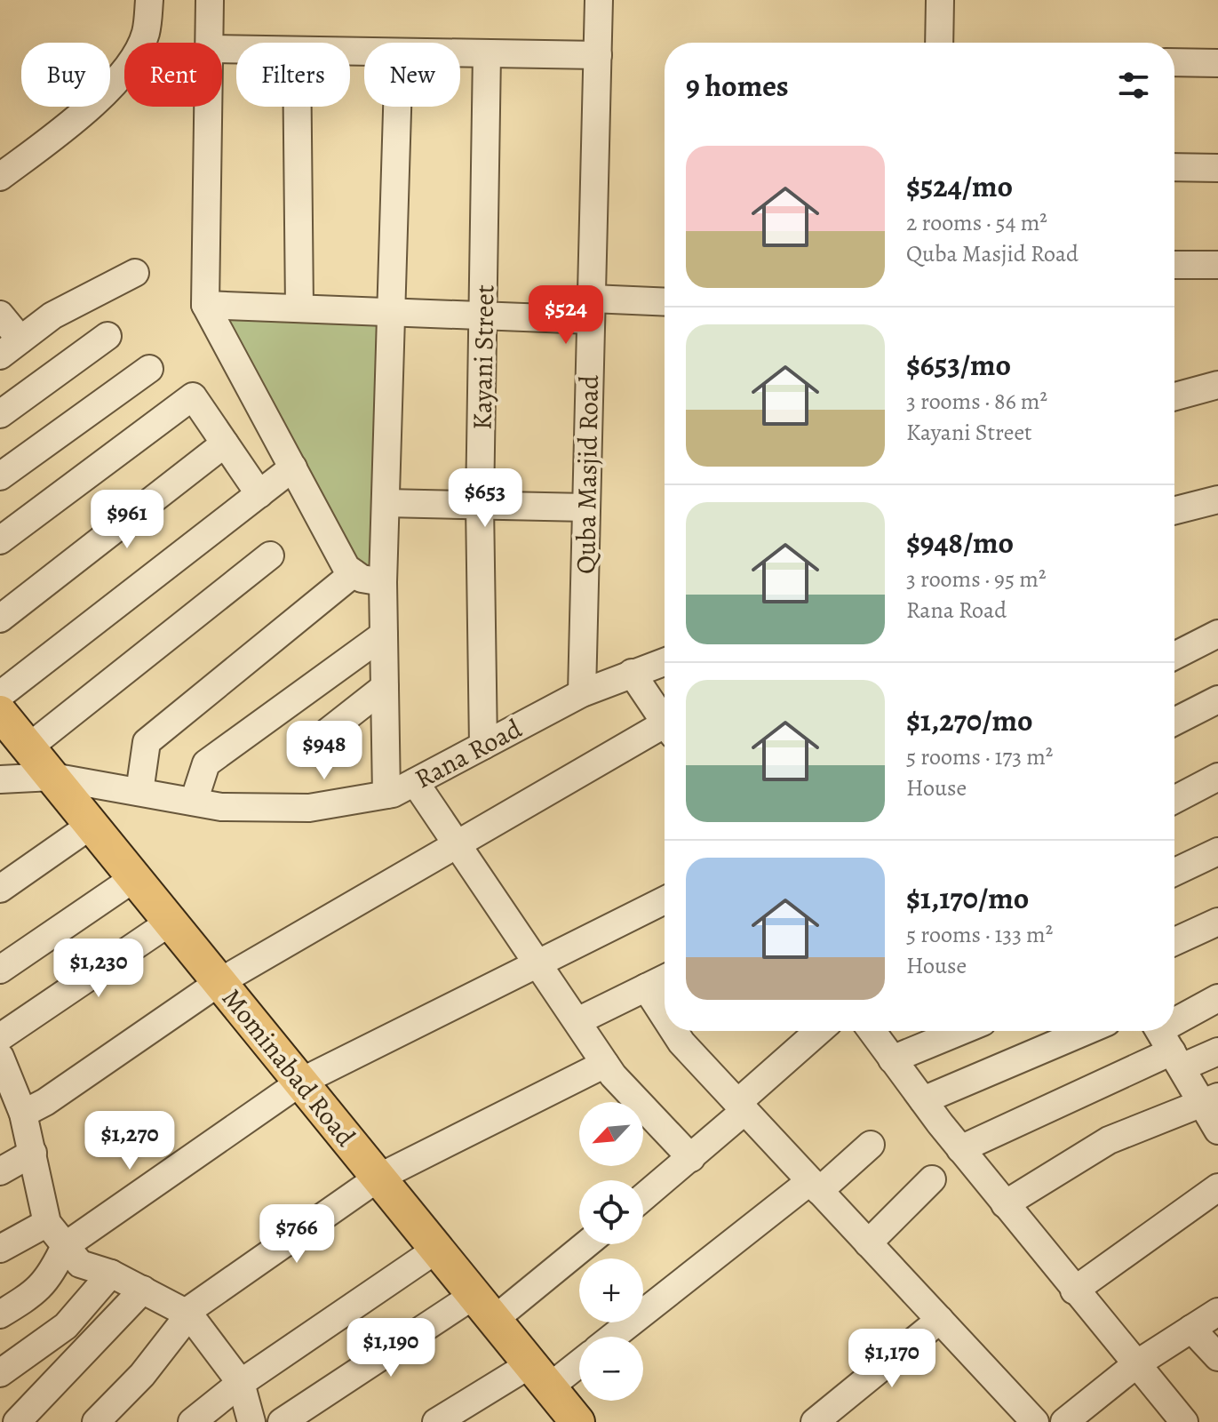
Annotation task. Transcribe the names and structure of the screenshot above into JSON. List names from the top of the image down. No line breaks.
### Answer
{"streets":{"main road":["Mominabad Road"],"street":["Kayani Street","Quba Masjid Road","Rana Road"]},"crossings":[["Kayani Street","Rana Road"],["Quba Masjid Road","Rana Road"],["Rana Road","Mominabad Road"]],"north":"bottom left","page":{"chip":["Buy","Rent","Filters","New"],"heading":"9 homes","list":[{"name":"$524/mo","note":"2 rooms · 54 m² · Quba Masjid Road"},{"name":"$653/mo","note":"3 rooms · 86 m² · Kayani Street"},{"name":"$948/mo","note":"3 rooms · 95 m² · Rana Road"},{"name":"$1,270/mo","note":"5 rooms · 173 m² · House"},{"name":"$1,170/mo","note":"5 rooms · 133 m² · House"}],"price":["$524","$653","$961","$948","$1,230","$1,270","$766","$1,190","$1,170"],"map_buttons":["+","−"]}}
